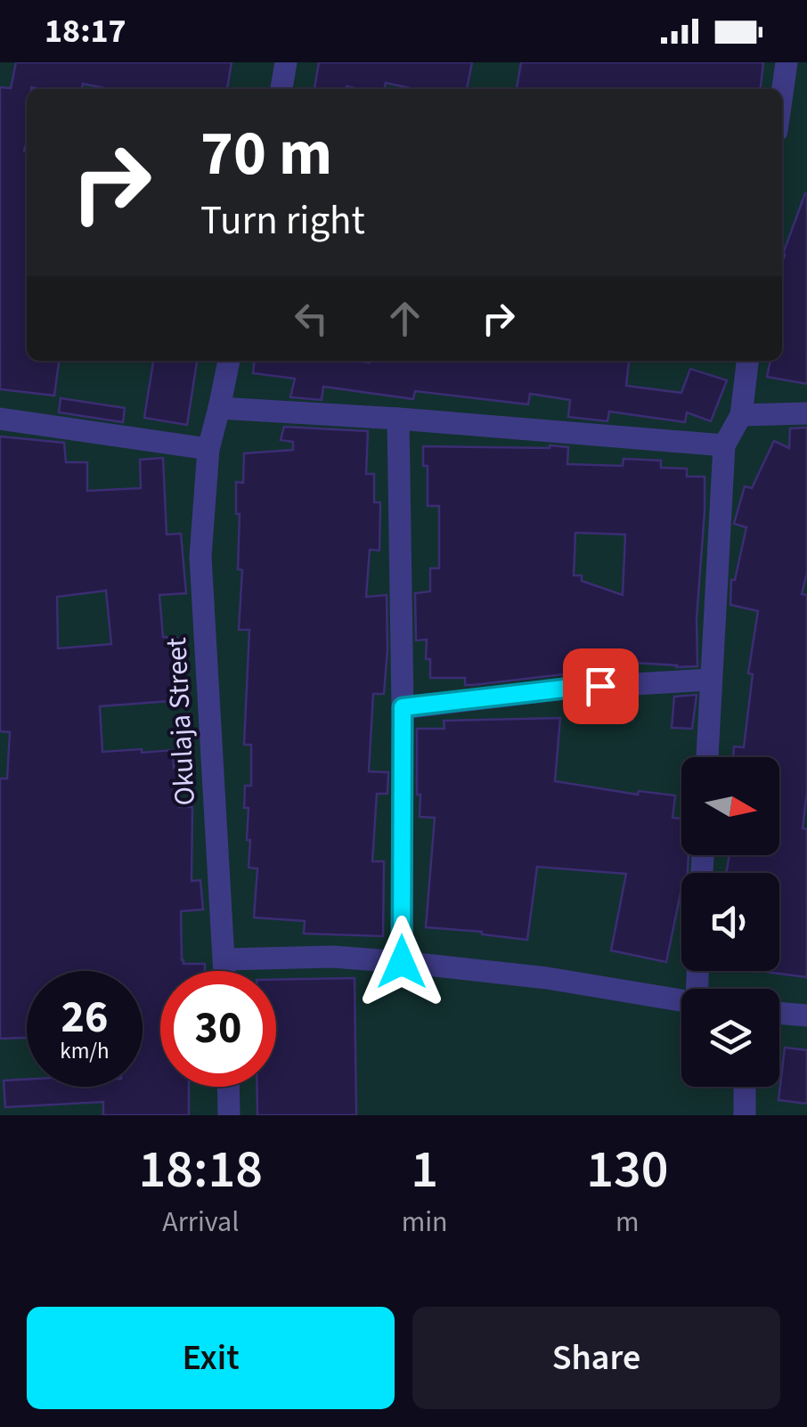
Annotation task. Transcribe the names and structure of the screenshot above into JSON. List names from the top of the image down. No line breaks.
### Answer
{"streets":{"street":["Okulaja Street"]},"north":"right","page":{"status":"18:17","turn":["70 m","Turn right"],"speed":"26 km/h","limit":"30","eta":["18:18","Arrival","1","min","130","m"],"buttons":["Exit","Share"]}}
